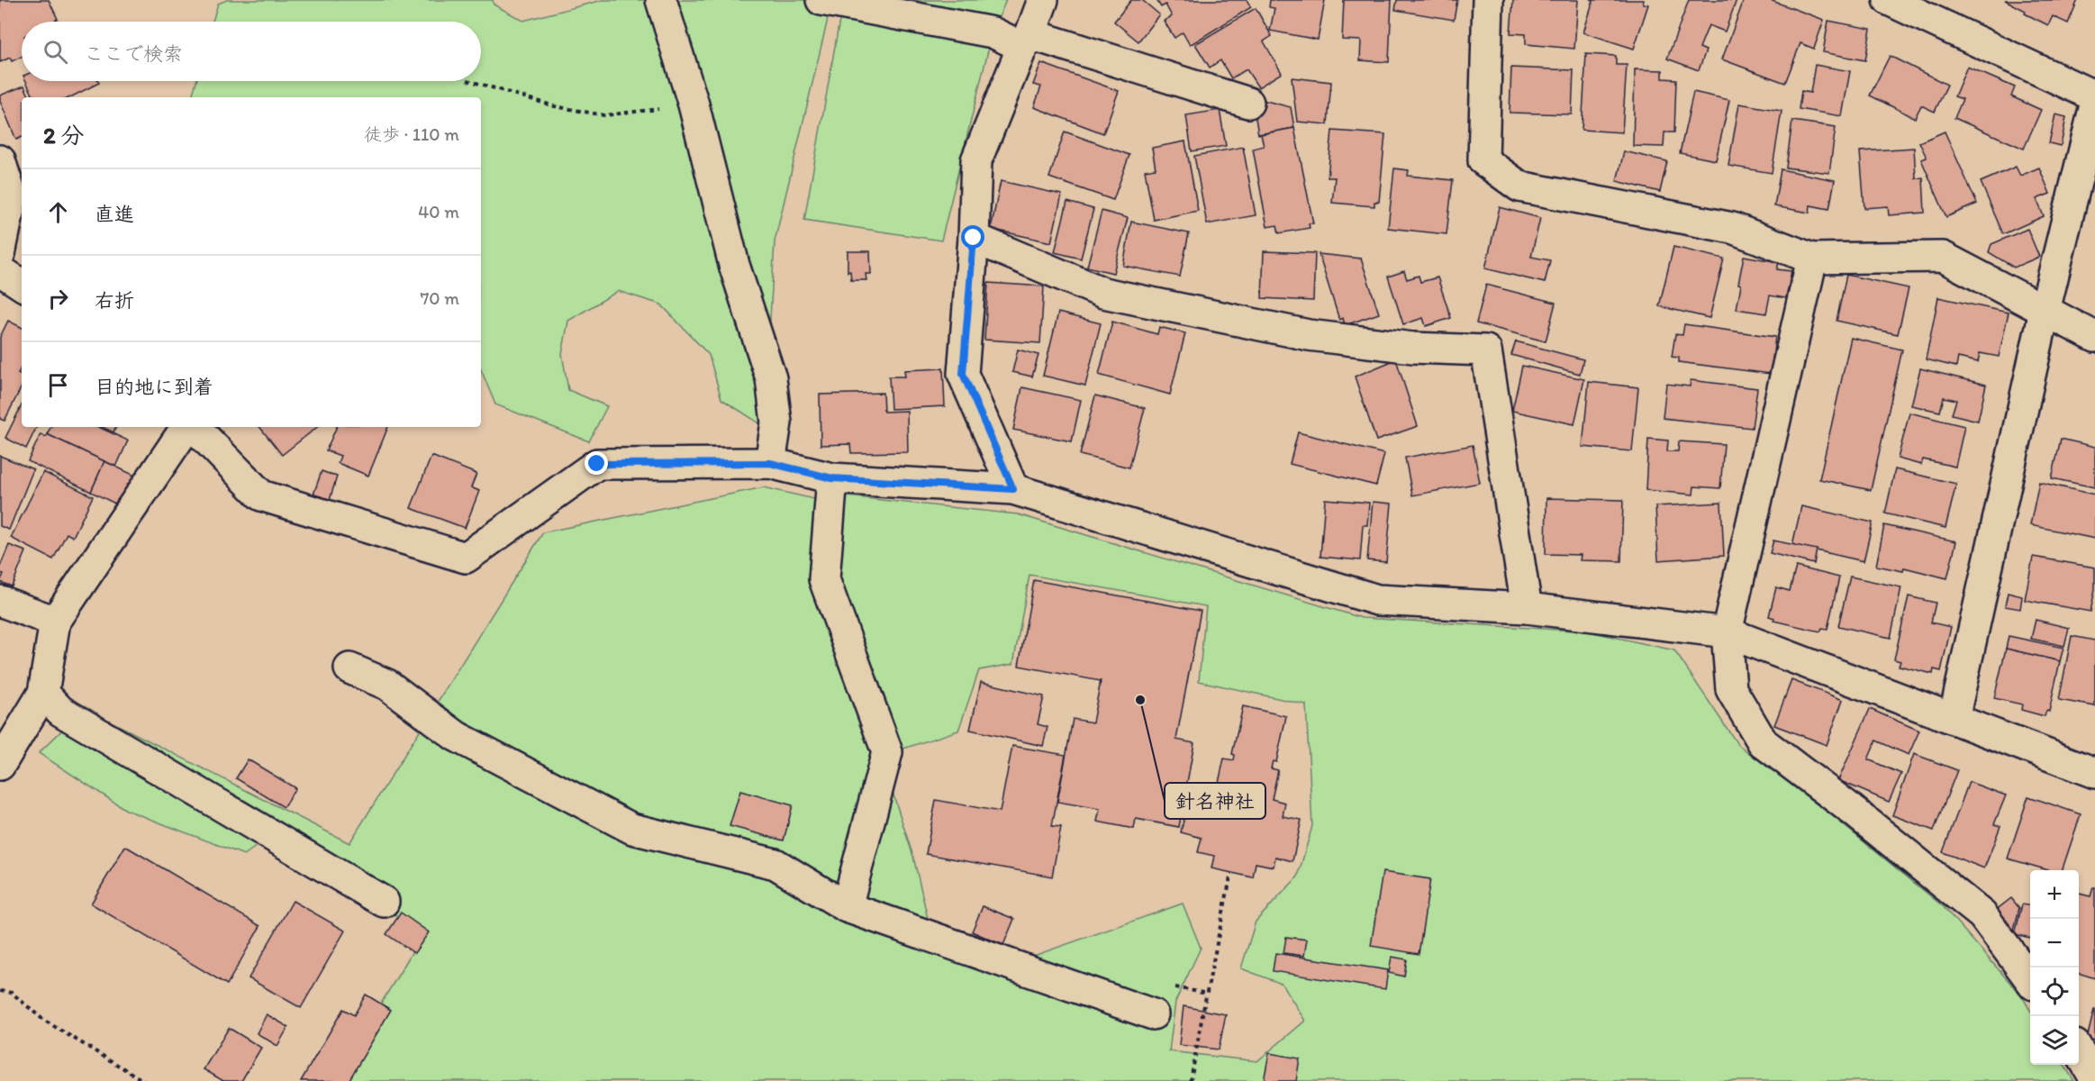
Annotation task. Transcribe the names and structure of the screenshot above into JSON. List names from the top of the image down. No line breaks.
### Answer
{"places":["針名神社"],"page":{"search":"ここで検索","heading":["2 分","徒歩 · 110 m"],"list":[["直進","40 m"],["右折","70 m"],"目的地に到着"],"map_buttons":["+","−"]}}
